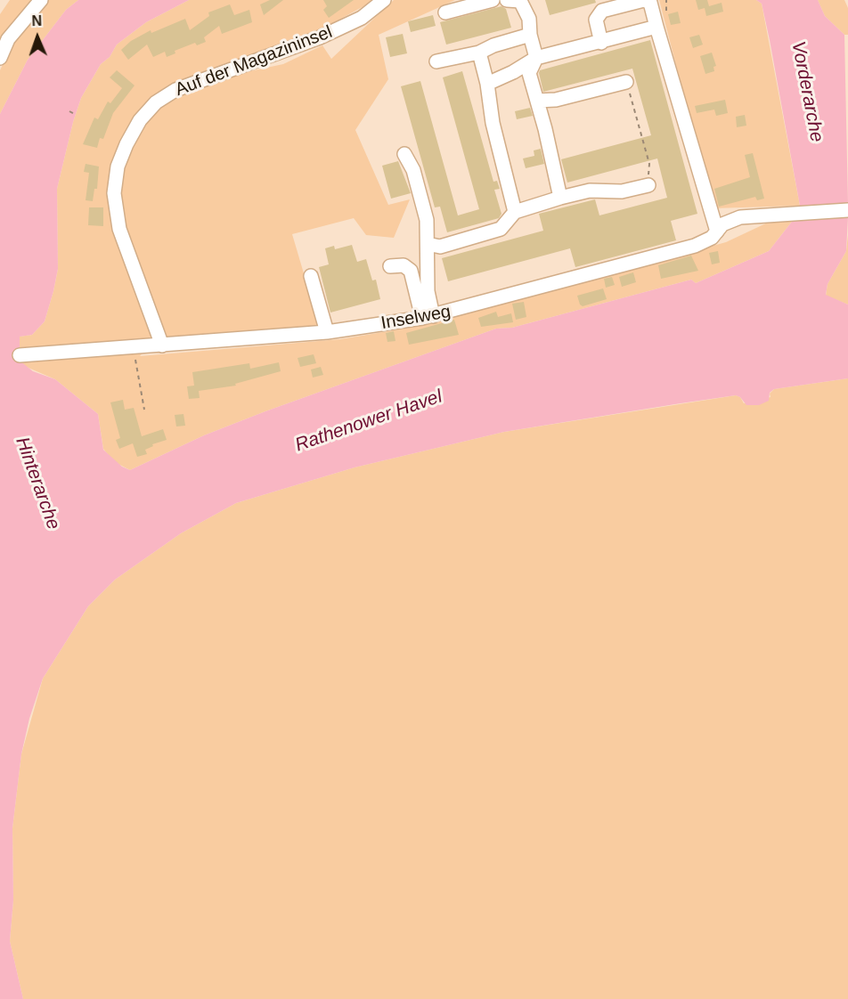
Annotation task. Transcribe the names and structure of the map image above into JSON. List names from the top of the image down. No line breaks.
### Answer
{"streets":{"street":["Auf der Magazininsel","Inselweg"]},"crossings":[["Auf der Magazininsel","Inselweg"]],"water":["Vorderarche","Rathenower Havel","Hinterarche"],"north":"top"}
